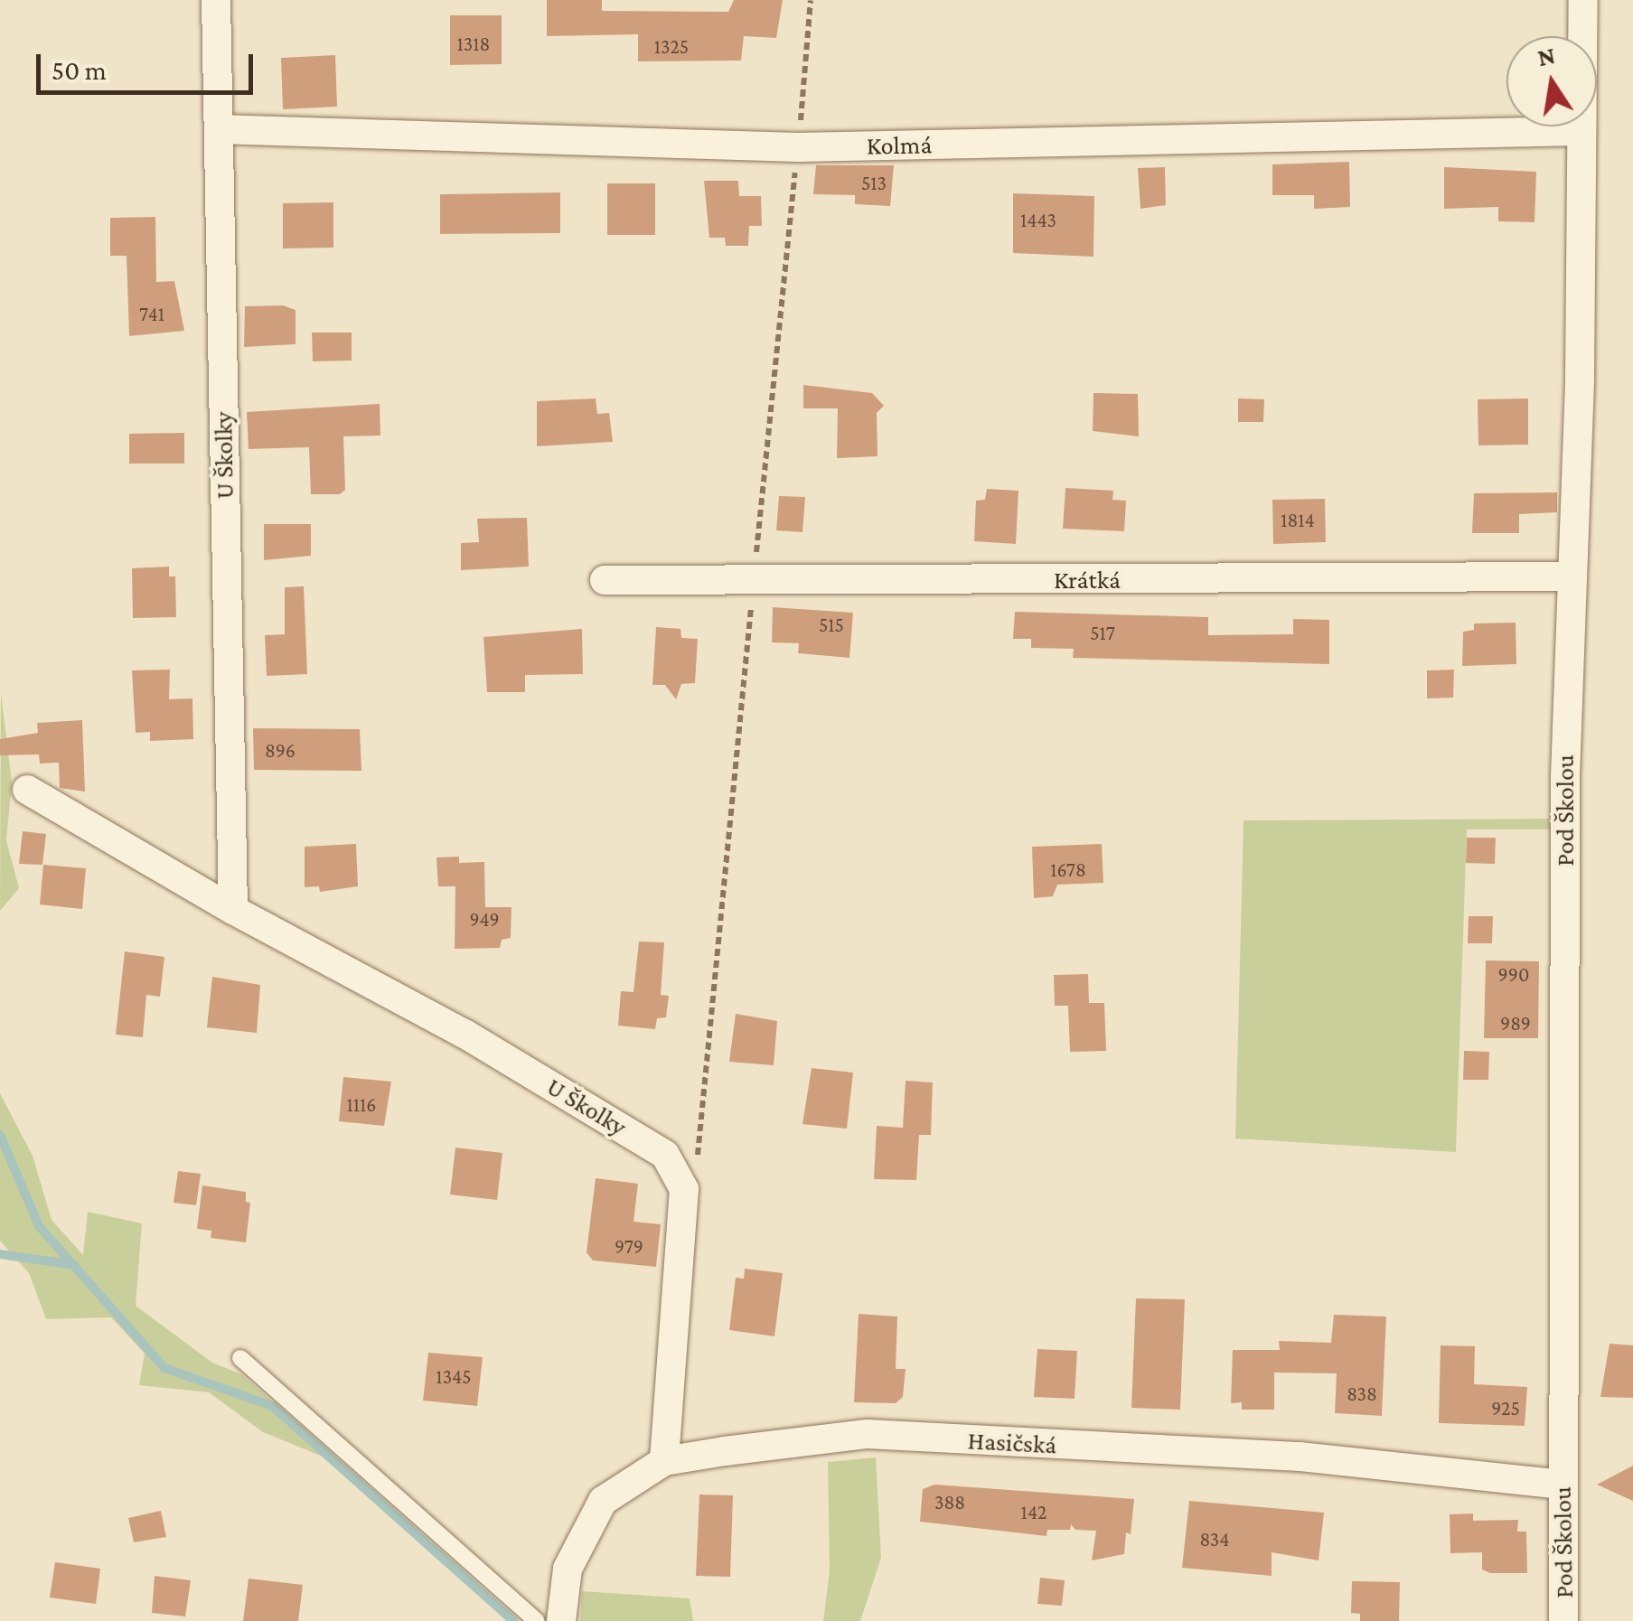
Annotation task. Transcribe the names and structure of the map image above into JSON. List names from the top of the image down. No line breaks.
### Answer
{"streets":{"street":["Kolmá","U Školky","Krátká","Pod Školou","Hasičská"]},"crossings":[["Kolmá","U Školky"],["Kolmá","Pod Školou"],["U Školky","Hasičská"],["Krátká","Pod Školou"],["Pod Školou","Hasičská"]],"house_numbers":["1318","1325","513","1443","741","1814","515","517","896","1678","949","990","989","1116","979","1345","838","925","388","142","834"],"scale_bar":"50 m","north":"top"}
